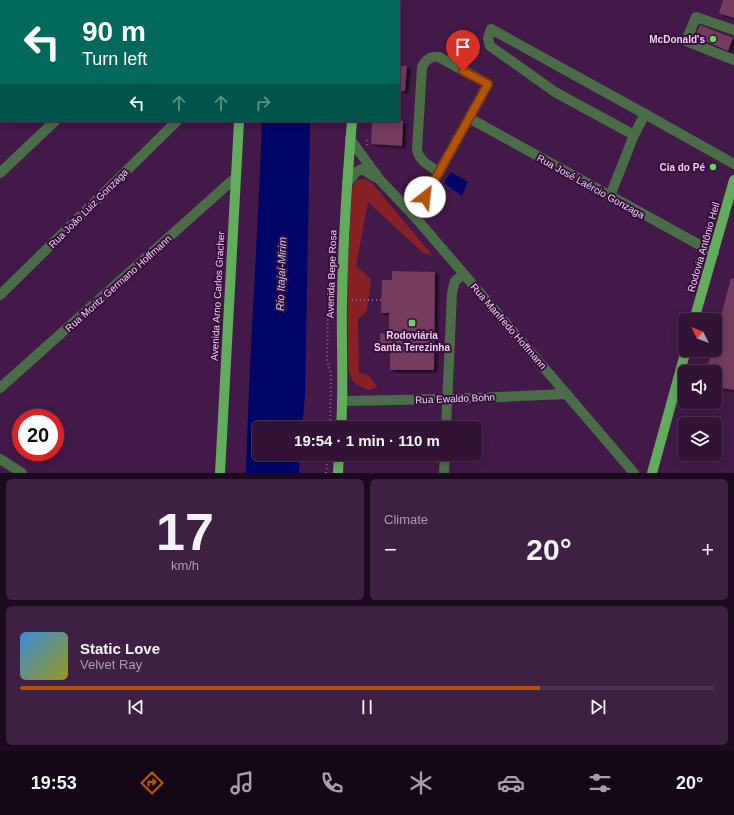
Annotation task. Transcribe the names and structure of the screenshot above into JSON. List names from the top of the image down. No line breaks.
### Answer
{"streets":{"main road":["Rodovia Antônio Heil","Avenida Bepe Rosa","Avenida Arno Carlos Gracher"],"street":["Rua José Laércio Gonzaga","Rua João Luiz Gonzaga","Rua Moritz Germano Hoffmann","Rua Manfredo Hoffmann","Rua Ewaldo Bohn"]},"crossings":[["Rua José Laércio Gonzaga","Rodovia Antônio Heil"],["Avenida Bepe Rosa","Rua Manfredo Hoffmann"],["Avenida Bepe Rosa","Rua Ewaldo Bohn"],["Rua Moritz Germano Hoffmann","Avenida Arno Carlos Gracher"],["Rua Manfredo Hoffmann","Rua Ewaldo Bohn"]],"water":["Rio Itajaí-Mirim"],"places":{"other":["McDonald's","Cia do Pé"],"transit":["Rodoviária Santa Terezinha"]},"north":"top left","page":{"turn":["90 m","Turn left"],"limit":"20","trip":"19:54 · 1 min · 110 m","tile":[["17","km/h"],"Climate"],"heat":["−","20°","+"],"song":["Static Love","Velvet Ray"],"tabs":["19:53","20°"]}}
